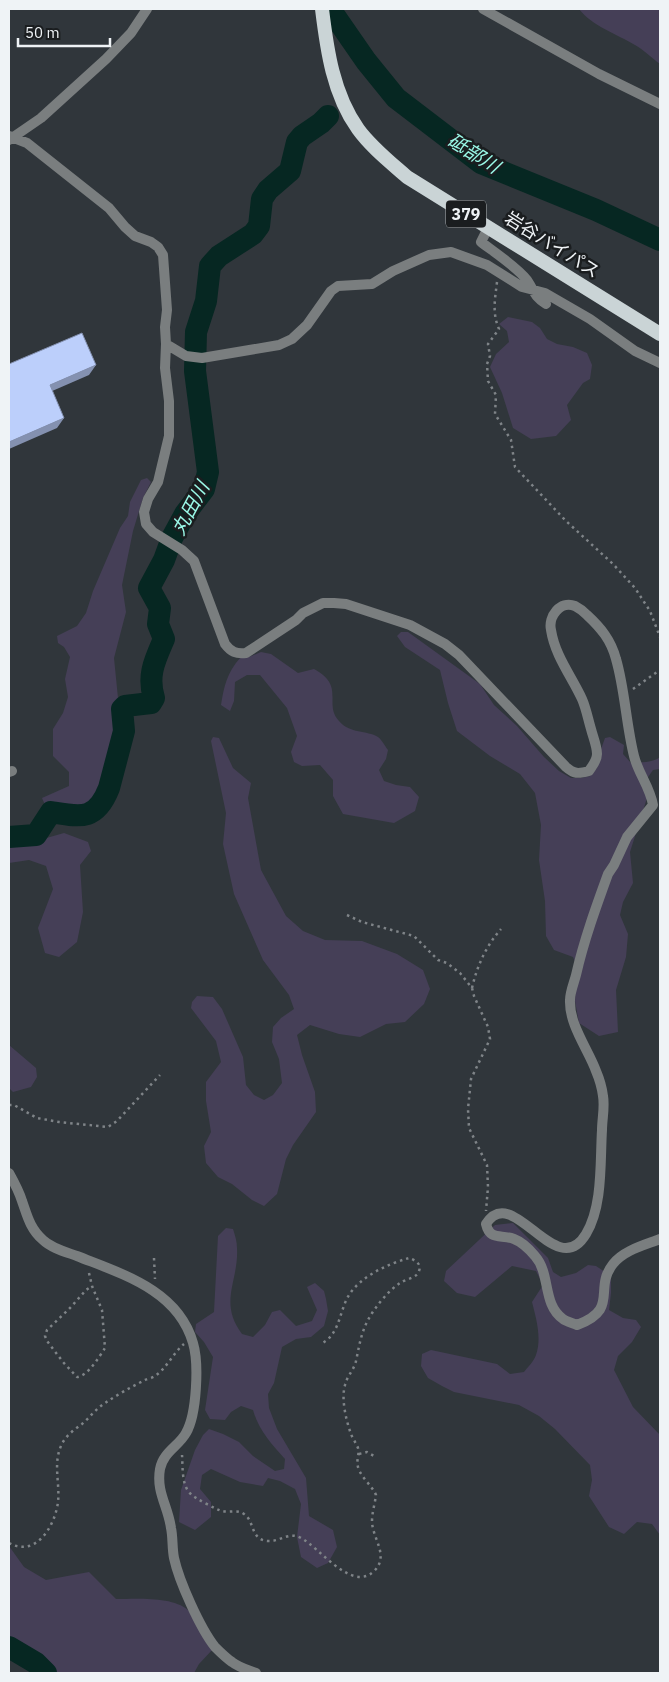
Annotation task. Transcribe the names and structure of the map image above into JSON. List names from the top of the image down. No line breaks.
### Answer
{"streets":{"highway":["379","岩谷バイパス"]},"water":["砥部川","丸田川"],"scale_bar":"50 m"}
